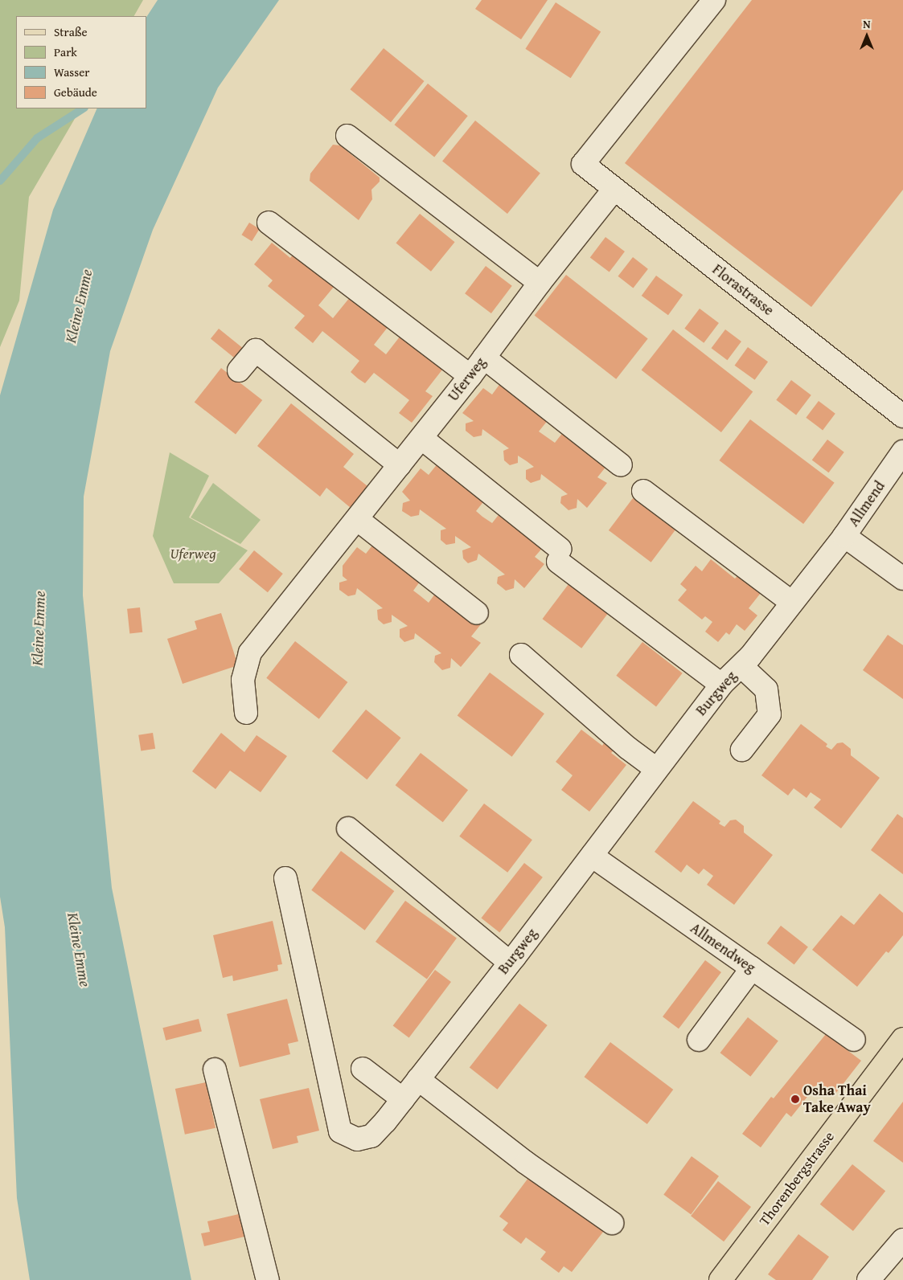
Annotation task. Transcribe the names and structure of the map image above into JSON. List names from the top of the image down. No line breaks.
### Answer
{"streets":{"main road":["Thorenbergstrasse"],"street":["Florastrasse","Uferweg","Allmend","Burgweg","Allmendweg"]},"crossings":[["Florastrasse","Uferweg"],["Allmend","Burgweg"],["Burgweg","Allmendweg"]],"water":["Kleine Emme"],"parks":["Uferweg"],"places":["Osha Thai Take Away"],"legend":["Straße","Park","Wasser","Gebäude"],"north":"top"}
